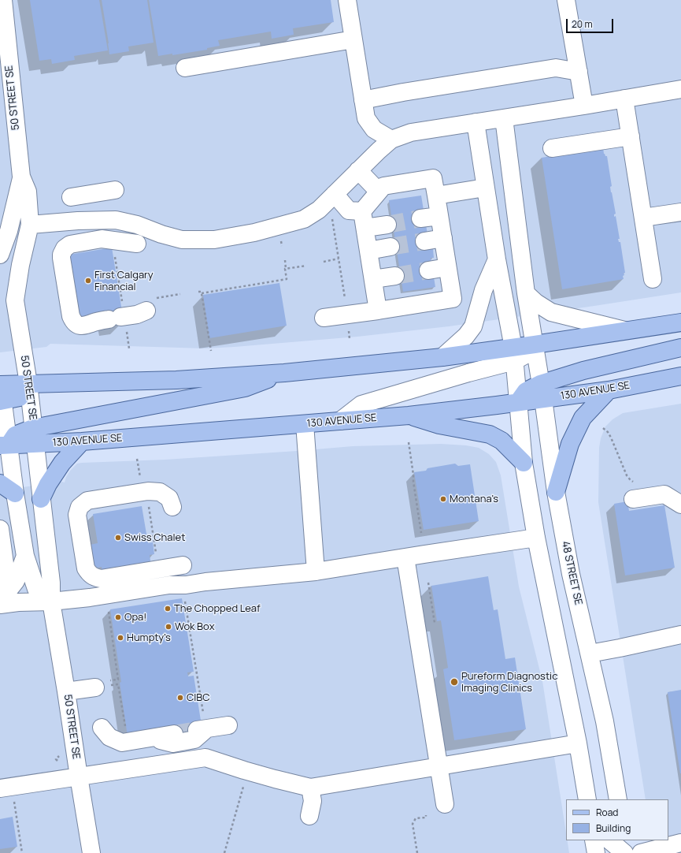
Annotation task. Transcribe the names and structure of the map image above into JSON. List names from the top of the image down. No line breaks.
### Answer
{"streets":{"main road":["130 AVENUE SE"],"street":["50 STREET SE","48 STREET SE"]},"crossings":[["50 STREET SE","130 AVENUE SE"],["130 AVENUE SE","48 STREET SE"]],"places":["First Calgary Financial","Montana's","Swiss Chalet","The Chopped Leaf","Opa!","Wok Box","Humpty's","Pureform Diagnostic Imaging Clinics","CIBC"],"legend":["Road","Building"],"scale_bar":"20 m"}
